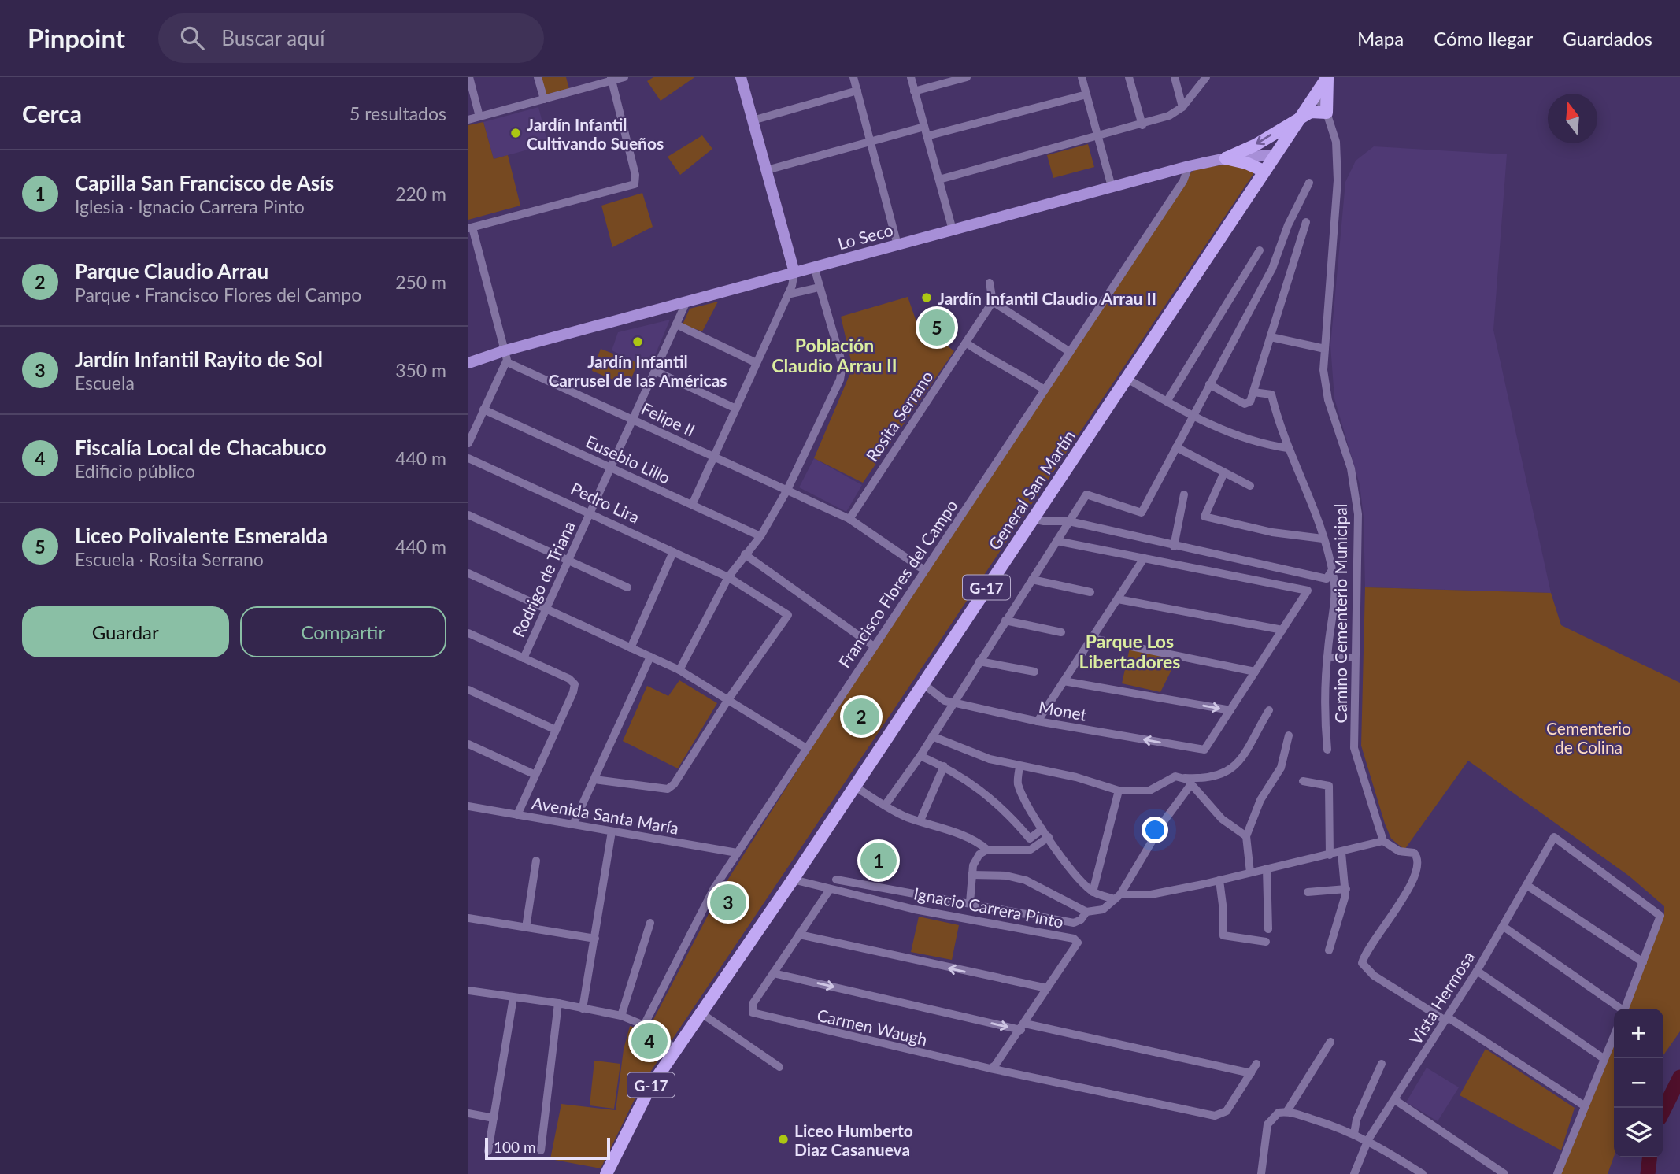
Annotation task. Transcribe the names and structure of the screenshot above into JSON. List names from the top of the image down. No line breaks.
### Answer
{"streets":{"main road":["Lo Seco","General San Martín","G-17"],"street":["Rosita Serrano","Felipe II","Eusebio Lillo","Pedro Lira","Rodrigo de Triana","Francisco Flores del Campo","Camino Cementerio Municipal","Monet","Avenida Santa María","Ignacio Carrera Pinto","Vista Hermosa","Carmen Waugh"]},"crossings":[["Lo Seco","Felipe II"],["Lo Seco","General San Martín"],["Lo Seco","Rodrigo de Triana"],["Lo Seco","Francisco Flores del Campo"],["Rosita Serrano","Felipe II"],["Felipe II","Rodrigo de Triana"],["Felipe II","Francisco Flores del Campo"],["Eusebio Lillo","Rodrigo de Triana"],["General San Martín","Camino Cementerio Municipal"],["General San Martín","Monet"],["General San Martín","Ignacio Carrera Pinto"],["Pedro Lira","Rodrigo de Triana"],["Francisco Flores del Campo","Avenida Santa María"]],"districts":["Población Claudio Arrau II","Parque Los Libertadores"],"parks":["Cementerio de Colina"],"places":["Jardín Infantil Cultivando Sueños","Jardín Infantil Claudio Arrau II","Jardín Infantil Carrusel de las Américas","Liceo Humberto Diaz Casanueva"],"scale_bar":"100 m","north":"top","page":{"header":"Pinpoint","search":"Buscar aquí","nav":["Mapa","Cómo llegar","Guardados"],"heading":["Cerca","5 resultados"],"list":[{"mark":"1","name":"Capilla San Francisco de Asís","note":"Iglesia · Ignacio Carrera Pinto","value":"220 m"},{"mark":"2","name":"Parque Claudio Arrau","note":"Parque · Francisco Flores del Campo","value":"250 m"},{"mark":"3","name":"Jardín Infantil Rayito de Sol","note":"Escuela","value":"350 m"},{"mark":"4","name":"Fiscalía Local de Chacabuco","note":"Edificio público","value":"440 m"},{"mark":"5","name":"Liceo Polivalente Esmeralda","note":"Escuela · Rosita Serrano","value":"440 m"}],"pins":["5","2","1","3","4"],"buttons":["Guardar","Compartir"],"map_buttons":["+","−"],"scale":"100 m"}}
